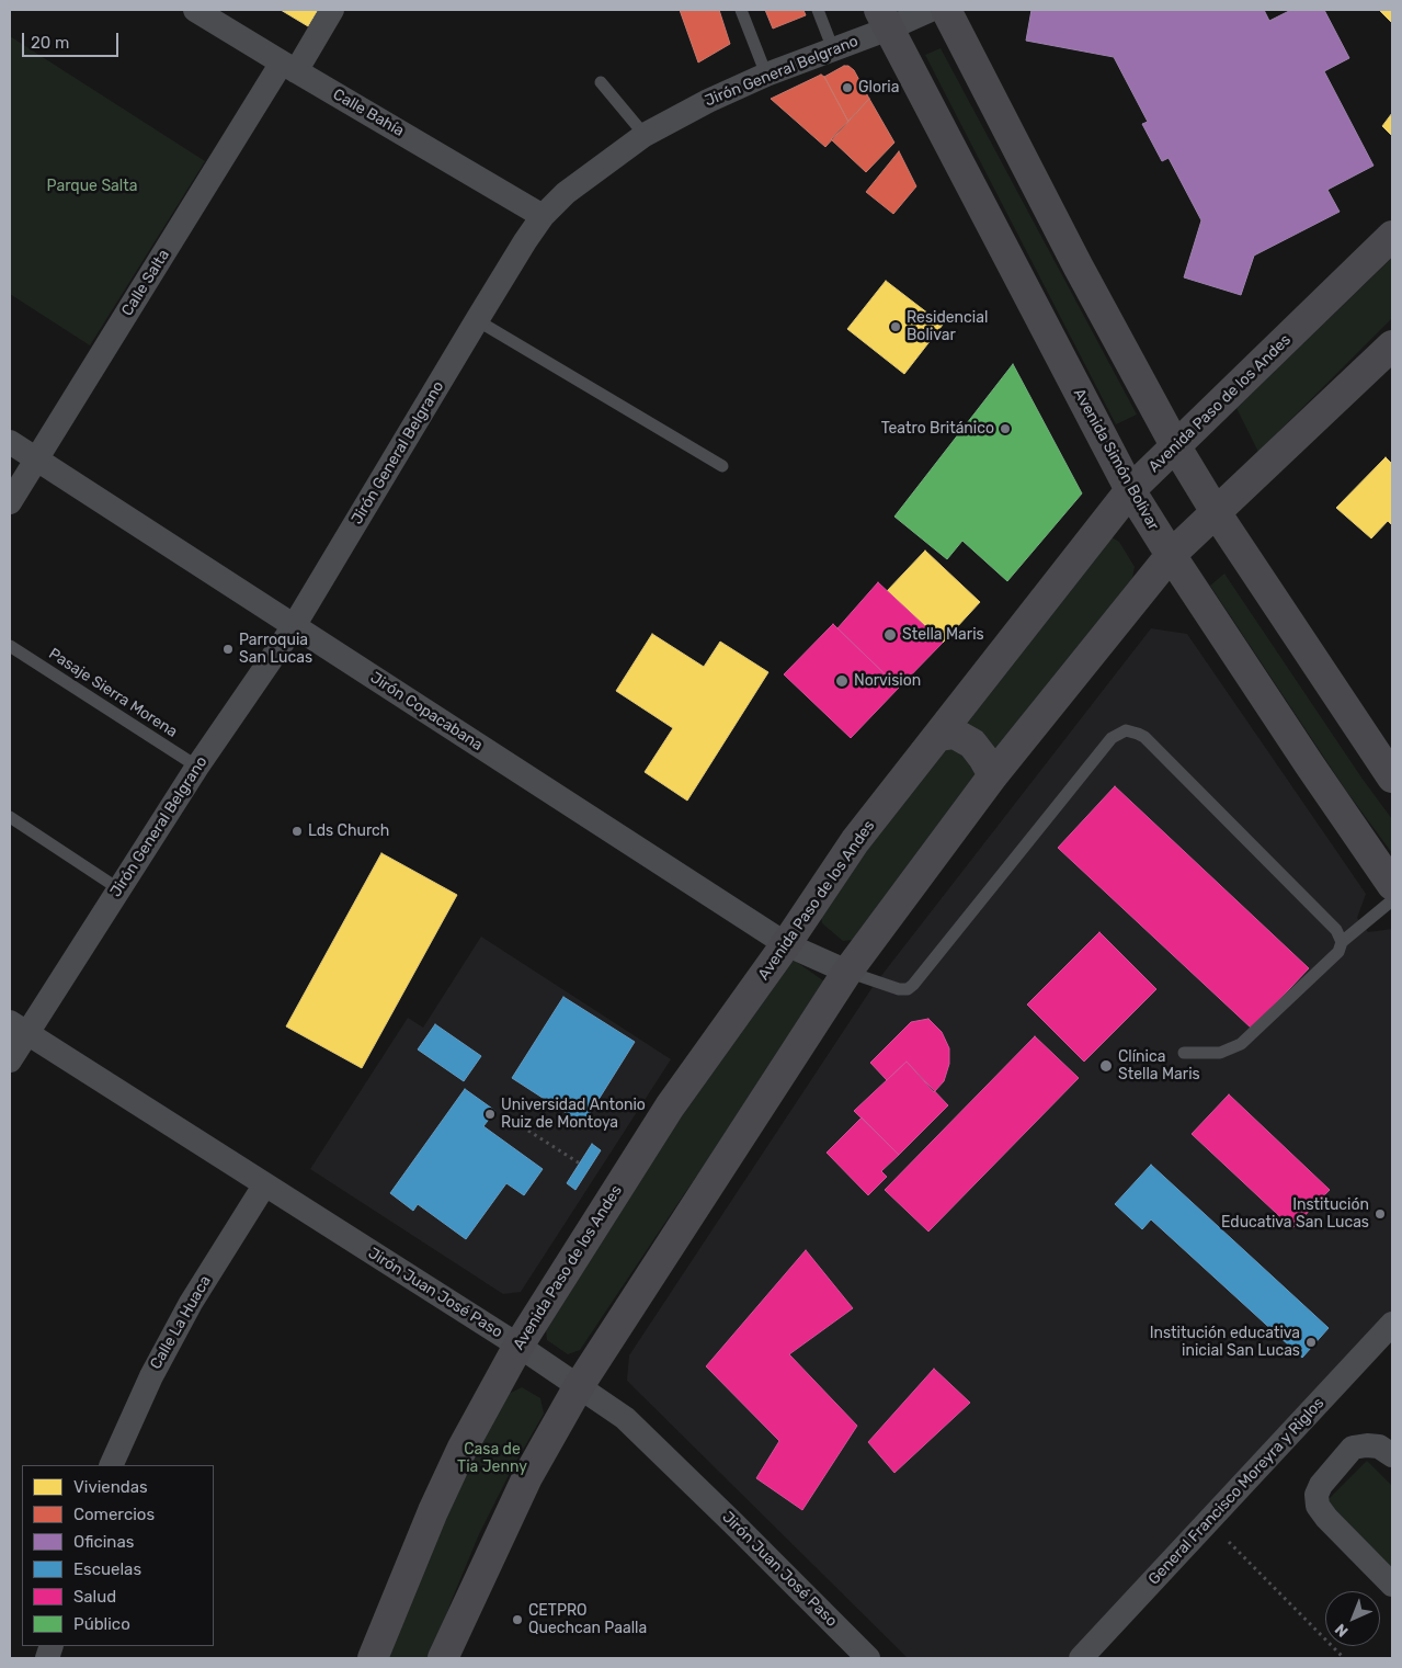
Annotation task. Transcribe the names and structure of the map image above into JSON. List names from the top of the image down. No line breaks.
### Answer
{"streets":{"street":["Jirón General Belgrano","Calle Bahía","Calle Salta","Avenida Paso de los Andes","Avenida Simón Bolivar","Jirón Copacabana","Jirón Juan José Paso","Calle La Huaca","General Francisco Moreyra y Riglos"],"lane":["Pasaje Sierra Morena"]},"crossings":[["Jirón General Belgrano","Calle Bahía"],["Jirón General Belgrano","Avenida Simón Bolivar"],["Jirón General Belgrano","Pasaje Sierra Morena"],["Jirón General Belgrano","Jirón Copacabana"],["Jirón General Belgrano","Jirón Juan José Paso"],["Calle Bahía","Calle Salta"],["Calle Salta","Jirón Copacabana"],["Avenida Paso de los Andes","Avenida Simón Bolivar"],["Avenida Paso de los Andes","Jirón Copacabana"],["Avenida Paso de los Andes","Jirón Juan José Paso"],["Jirón Juan José Paso","Calle La Huaca"]],"parks":["Parque Salta","Casa de Tia Jenny"],"places":["Gloria","Residencial Bolivar","Teatro Británico","Stella Maris","Parroquia San Lucas","Norvision","Lds Church","Clínica Stella Maris","Universidad Antonio Ruiz de Montoya","Institución Educativa San Lucas","Institución educativa inicial San Lucas","CETPRO Quechcan Paalla"],"legend":["Viviendas","Comercios","Oficinas","Escuelas","Salud","Público"],"scale_bar":"20 m","north":"bottom left"}
